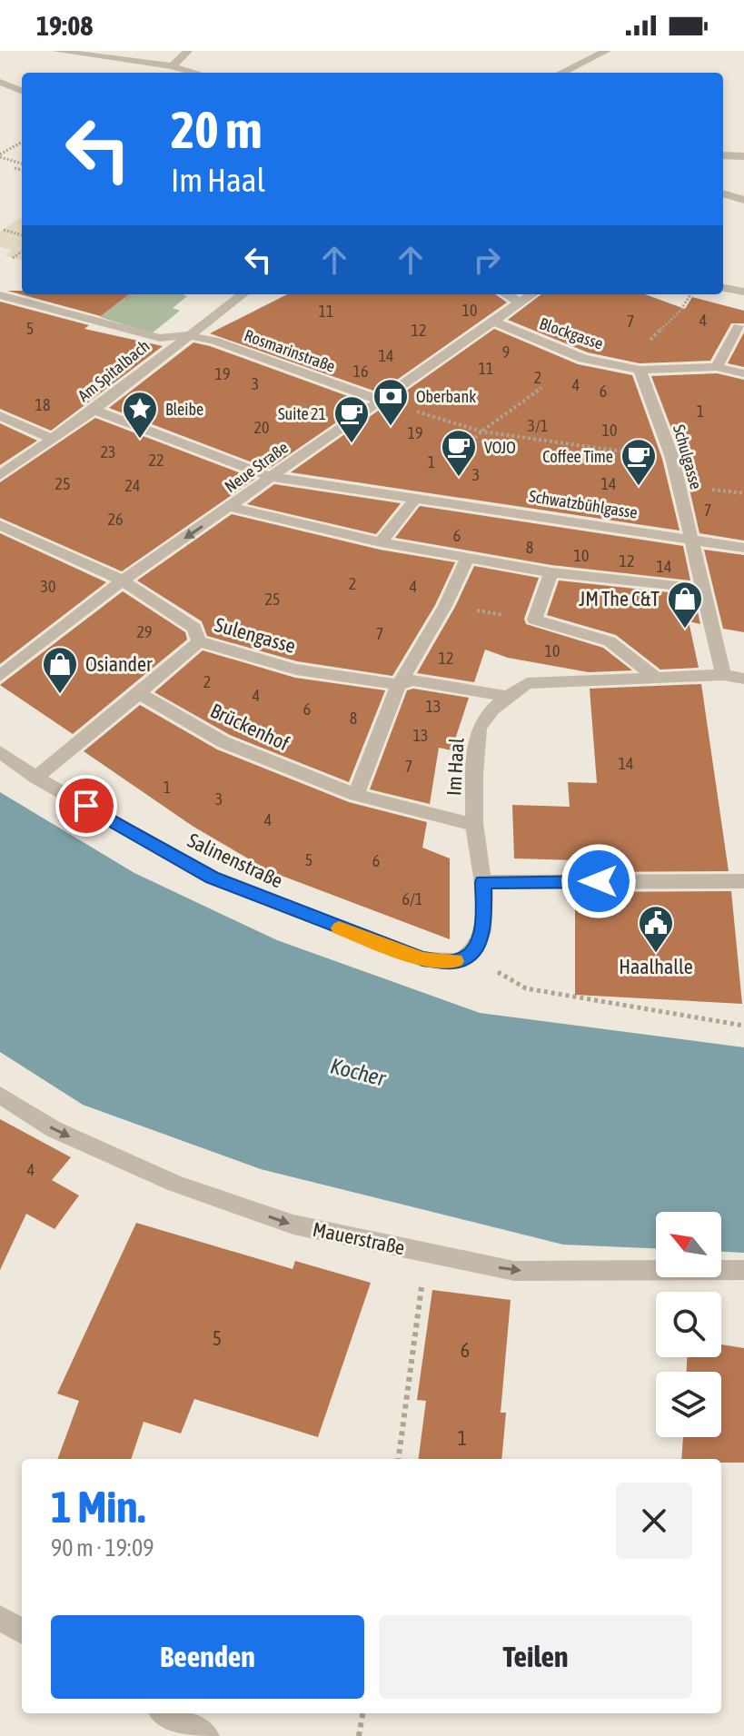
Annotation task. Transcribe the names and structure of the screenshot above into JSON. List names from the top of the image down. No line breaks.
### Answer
{"streets":{"street":["Blockgasse","Rosmarinstraße","Am Spitalbach","Schulgasse","Neue Straße","Schwatzbühlgasse","Sulengasse","Brückenhof","Im Haal","Salinenstraße","Mauerstraße"]},"crossings":[["Blockgasse","Schulgasse"],["Blockgasse","Neue Straße"],["Rosmarinstraße","Am Spitalbach"],["Rosmarinstraße","Neue Straße"],["Am Spitalbach","Schwatzbühlgasse"],["Schulgasse","Schwatzbühlgasse"],["Schulgasse","Im Haal"],["Neue Straße","Schwatzbühlgasse"],["Neue Straße","Sulengasse"],["Sulengasse","Im Haal"],["Brückenhof","Im Haal"],["Im Haal","Salinenstraße"]],"one_way":["Mauerstraße"],"water":["Kocher"],"places":{"bank":["Oberbank"],"place":["Bleibe"],"cafe":["Suite 21","VOJO","Coffee Time"],"shop":["JM The C&T","Osiander"],"public building":["Haalhalle"]},"house_numbers":["10","11","4","7","5","12","9","14","11","16","19","2","3","4","6","18","1","3/1","20","10","19","23","22","1","3","25","14","24","7","26","6","8","10","12","14","2","30","4","25","29","7","10","12","2","4","13","6","8","13","14","7","1","3","4","5","6","6/1","4","5","6","1"],"north":"top left","page":{"status":"19:08","turn":["20 m","Im Haal"],"heading":["1 Min.","90 m · 19:09"],"buttons":["Beenden","Teilen"]}}
